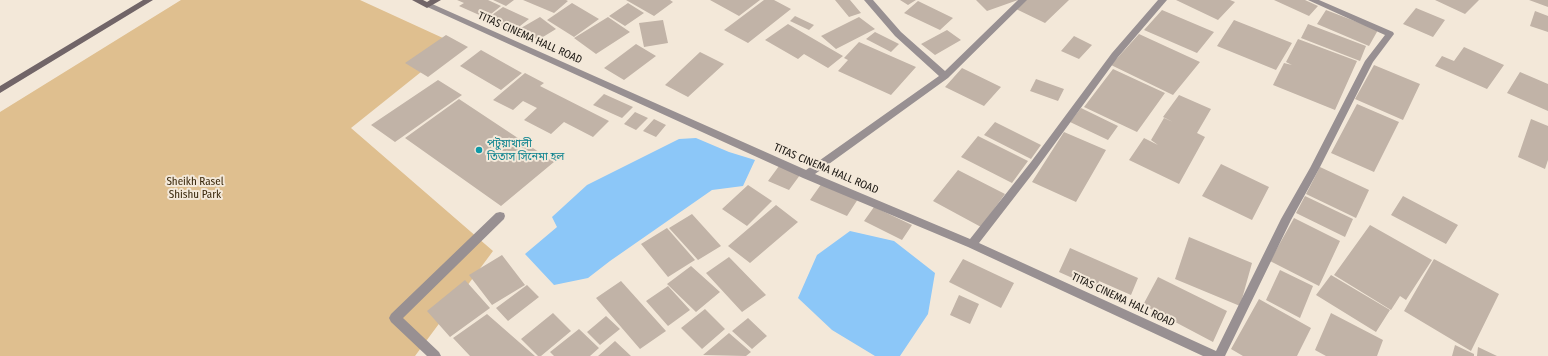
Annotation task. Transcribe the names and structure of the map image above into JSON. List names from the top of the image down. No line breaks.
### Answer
{"streets":{"street":["TITAS CINEMA HALL ROAD"]},"parks":["Sheikh Rasel Shishu Park"],"places":["পটুয়াখালী তিতাস সিনেমা হল"]}
